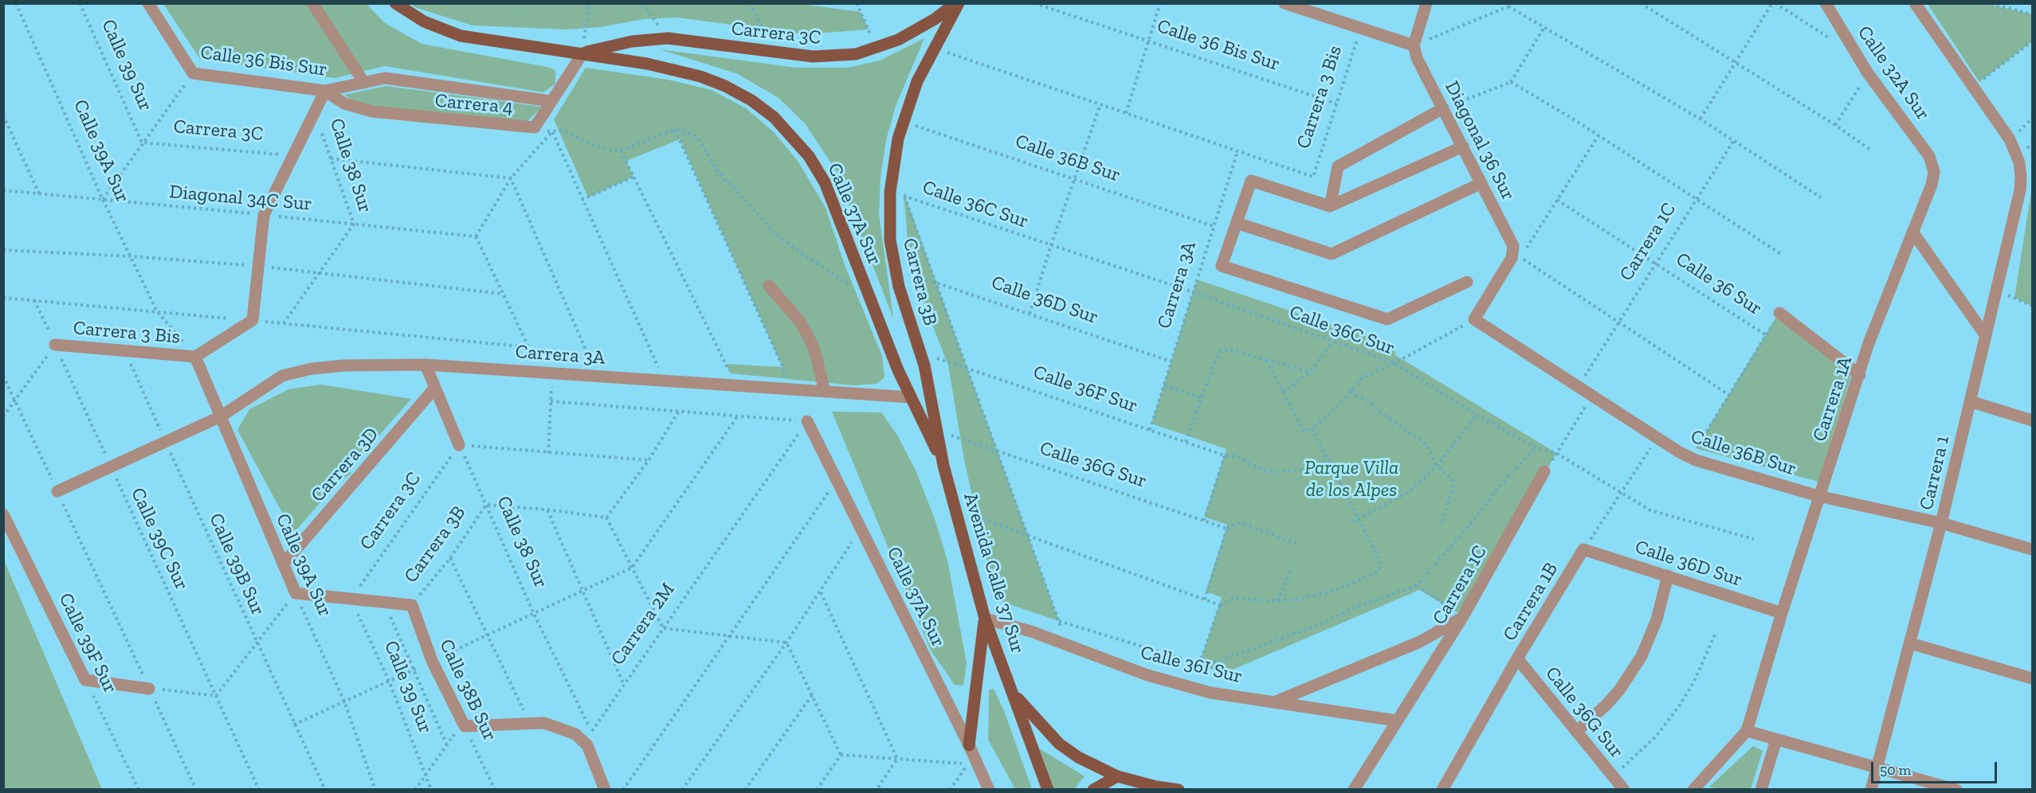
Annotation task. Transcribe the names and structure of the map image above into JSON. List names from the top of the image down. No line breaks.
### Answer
{"streets":{"main road":["Carrera 3C","Calle 37A Sur","Carrera 3B","Avenida Calle 37 Sur"],"street":["Calle 36 Bis Sur","Calle 32A Sur","Carrera 3 Bis","Carrera 4","Diagonal 36 Sur","Calle 39A Sur","Calle 36B Sur","Carrera 1C","Calle 36 Sur","Carrera 3A","Calle 36D Sur","Carrera 1A","Carrera 3D","Calle 36G Sur","Carrera 1","Carrera 1B","Calle 39F Sur","Calle 36I Sur","Calle 38B Sur"],"path":["Calle 39 Sur","Calle 38 Sur","Diagonal 34C Sur","Calle 36C Sur","Calle 36F Sur","Calle 39C Sur","Calle 39B Sur","Carrera 2M"]},"crossings":[["Carrera 3C","Calle 39 Sur"],["Carrera 3C","Calle 38 Sur"],["Carrera 3C","Calle 37A Sur"],["Carrera 3C","Carrera 3B"],["Calle 36 Bis Sur","Carrera 3 Bis"],["Calle 36 Bis Sur","Carrera 4"],["Calle 32A Sur","Carrera 1A"],["Carrera 3 Bis","Calle 39A Sur"],["Carrera 3 Bis","Carrera 3A"],["Carrera 3 Bis","Calle 39C Sur"],["Carrera 3 Bis","Calle 39B Sur"],["Calle 39A Sur","Diagonal 34C Sur"],["Calle 39A Sur","Carrera 3A"],["Calle 39A Sur","Carrera 3D"],["Calle 36B Sur","Carrera 1C"],["Calle 36B Sur","Carrera 3A"],["Calle 36B Sur","Carrera 1A"],["Calle 36B Sur","Carrera 1"],["Calle 38 Sur","Diagonal 34C Sur"],["Calle 38 Sur","Carrera 3B"],["Calle 38 Sur","Carrera 2M"],["Calle 36C Sur","Carrera 3A"],["Calle 37A Sur","Carrera 3B"],["Calle 37A Sur","Carrera 3A"],["Calle 37A Sur","Avenida Calle 37 Sur"],["Calle 37A Sur","Carrera 2M"],["Carrera 1C","Calle 36 Sur"],["Carrera 1C","Calle 36I Sur"],["Carrera 3B","Avenida Calle 37 Sur"],["Carrera 3B","Calle 38B Sur"],["Calle 36 Sur","Carrera 1A"],["Carrera 3A","Calle 36D Sur"],["Carrera 3A","Calle 36F Sur"],["Carrera 3A","Calle 39C Sur"],["Carrera 3A","Calle 39B Sur"],["Calle 36D Sur","Carrera 1A"],["Calle 36D Sur","Carrera 1B"],["Calle 36G Sur","Carrera 1B"],["Avenida Calle 37 Sur","Calle 36I Sur"]],"parks":["Parque Villa de los Alpes"],"scale_bar":"50 m"}
